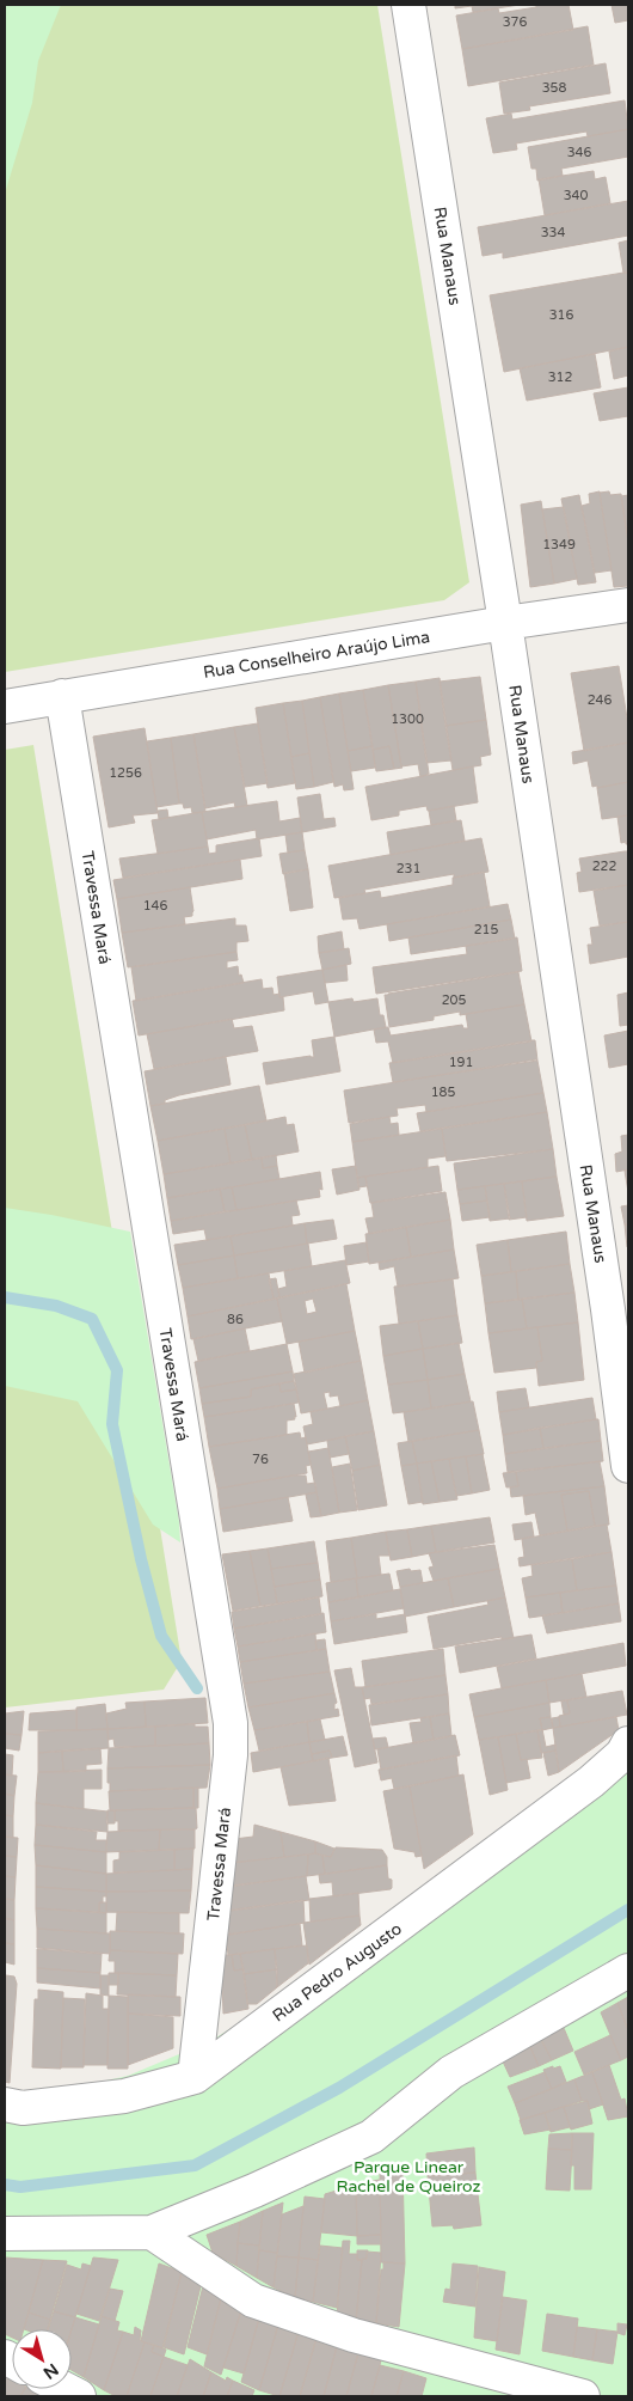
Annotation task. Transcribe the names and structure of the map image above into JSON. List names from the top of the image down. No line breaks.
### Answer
{"streets":{"street":["Rua Manaus","Rua Conselheiro Araújo Lima","Travessa Mará","Rua Pedro Augusto"]},"crossings":[["Rua Manaus","Rua Conselheiro Araújo Lima"],["Rua Conselheiro Araújo Lima","Travessa Mará"],["Travessa Mará","Rua Pedro Augusto"]],"parks":["Parque Linear Rachel de Queiroz"],"house_numbers":["376","358","346","340","334","316","312","1349","246","1300","1256","222","231","146","215","205","191","185","86","76"],"north":"bottom right"}
